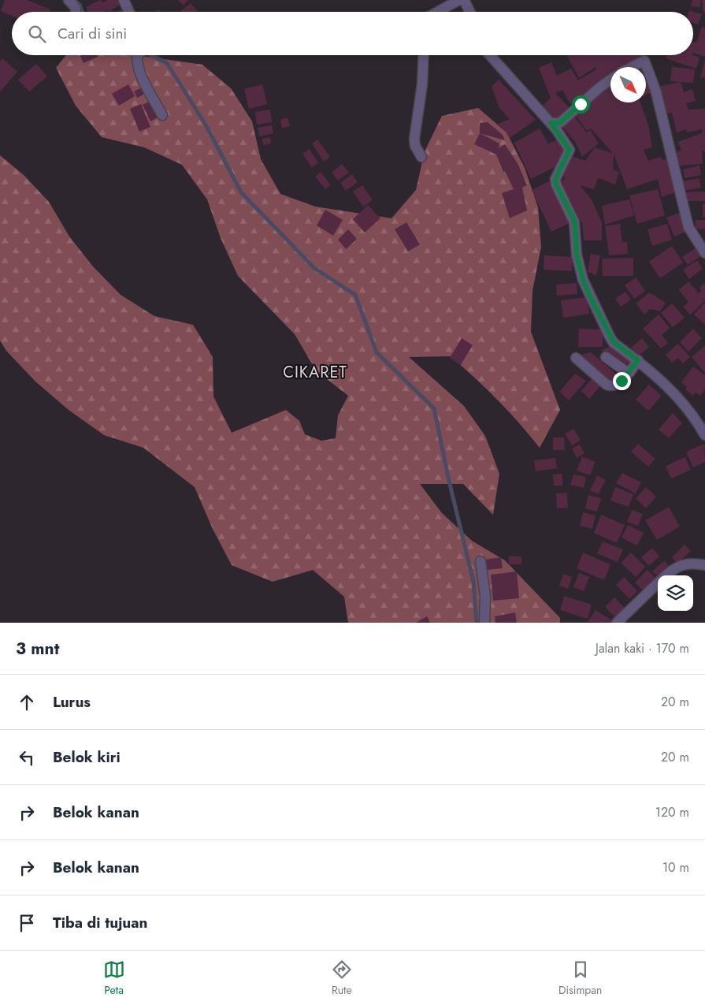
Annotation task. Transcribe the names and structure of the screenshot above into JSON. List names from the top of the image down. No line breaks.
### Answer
{"districts":["CIKARET"],"north":"bottom right","page":{"search":"Cari di sini","heading":["3 mnt","Jalan kaki · 170 m"],"list":[["Lurus","20 m"],["Belok kiri","20 m"],["Belok kanan","120 m"],["Belok kanan","10 m"],"Tiba di tujuan"],"nav":["Peta","Rute","Disimpan"]}}
